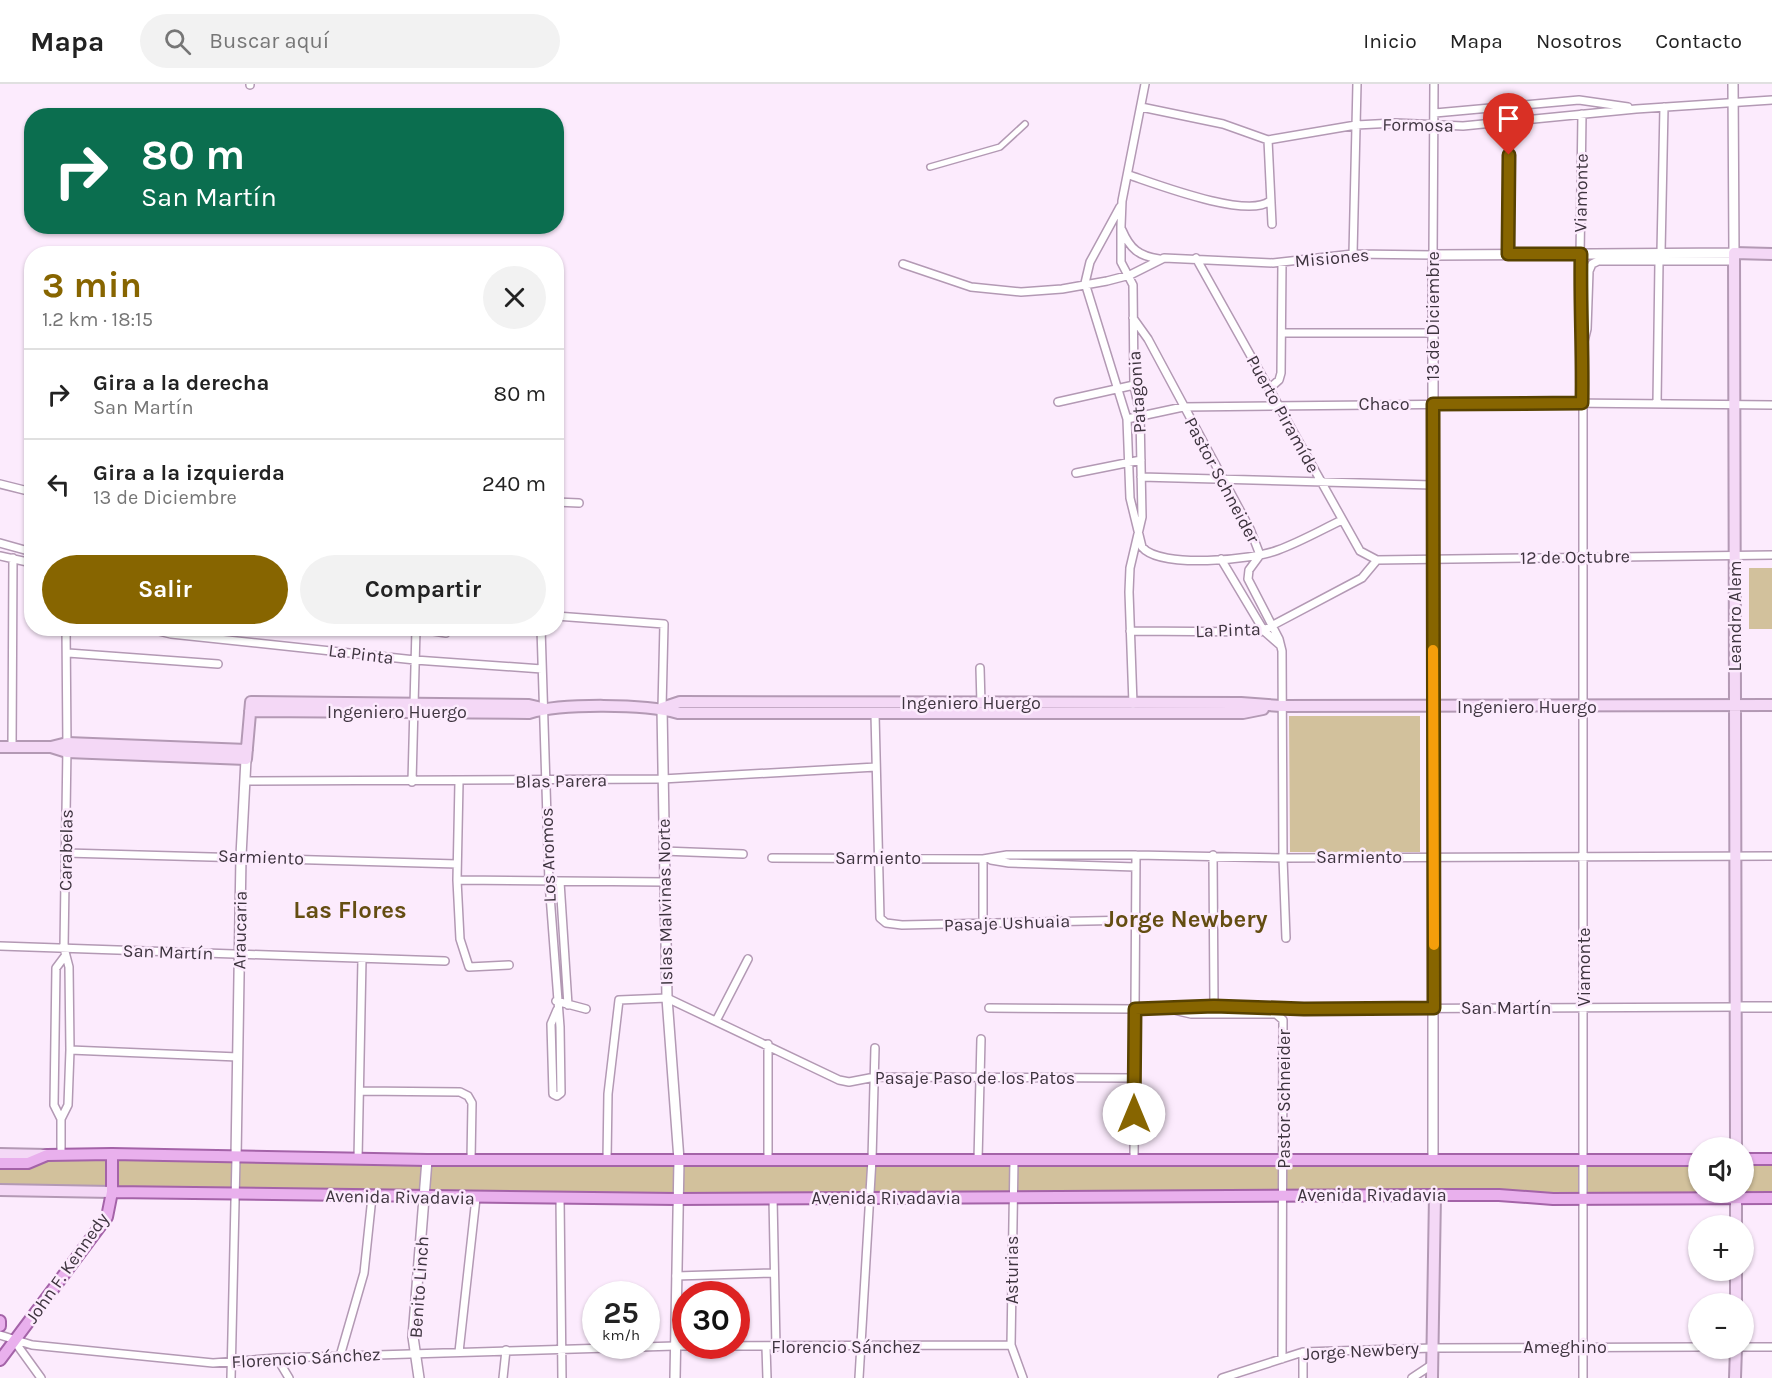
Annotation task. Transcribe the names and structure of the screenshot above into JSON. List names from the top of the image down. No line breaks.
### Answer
{"streets":{"main road":["Misiones","Leandro Alem","Ingeniero Huergo","Araucaria","Avenida Rivadavia","John F. Kennedy"],"street":["Formosa","Viamonte","13 de Diciembre","Patagonia","Chaco","Puerto Piramíde","Pastor Schneider","12 de Octubre","La Pinta","Blas Parera","Carabelas","Los Aromos","Sarmiento","Islas Malvinas Norte","Pasaje Ushuaia","San Martín","Pasaje Paso de los Patos","Asturias","Benito Linch","Florencio Sánchez","Ameghino","Jorge Newbery"]},"crossings":[["Formosa","Viamonte"],["Formosa","13 de Diciembre"],["Formosa","Patagonia"],["Formosa","Leandro Alem"],["Viamonte","Misiones"],["Viamonte","Chaco"],["Viamonte","12 de Octubre"],["Viamonte","Ingeniero Huergo"],["Viamonte","Sarmiento"],["Viamonte","San Martín"],["Viamonte","Avenida Rivadavia"],["Viamonte","Ameghino"],["Misiones","13 de Diciembre"],["Misiones","Patagonia"],["Misiones","Puerto Piramíde"],["Misiones","Leandro Alem"],["13 de Diciembre","Chaco"],["13 de Diciembre","12 de Octubre"],["13 de Diciembre","Ingeniero Huergo"],["13 de Diciembre","Sarmiento"],["13 de Diciembre","San Martín"],["13 de Diciembre","Avenida Rivadavia"],["Patagonia","Chaco"],["Patagonia","Pastor Schneider"],["Patagonia","La Pinta"],["Patagonia","Ingeniero Huergo"],["Chaco","Puerto Piramíde"],["Chaco","Pastor Schneider"],["Chaco","Leandro Alem"],["Puerto Piramíde","12 de Octubre"],["Puerto Piramíde","La Pinta"],["Pastor Schneider","La Pinta"],["Pastor Schneider","Ingeniero Huergo"],["Pastor Schneider","Sarmiento"],["Pastor Schneider","San Martín"],["Pastor Schneider","Avenida Rivadavia"],["Pastor Schneider","Jorge Newbery"],["12 de Octubre","Leandro Alem"],["12 de Octubre","La Pinta"],["Leandro Alem","Ingeniero Huergo"],["Leandro Alem","Sarmiento"],["Leandro Alem","San Martín"],["La Pinta","Los Aromos"],["Ingeniero Huergo","Los Aromos"],["Ingeniero Huergo","Islas Malvinas Norte"],["Ingeniero Huergo","Araucaria"],["Blas Parera","Los Aromos"],["Blas Parera","Islas Malvinas Norte"],["Blas Parera","Araucaria"],["Carabelas","Sarmiento"],["Carabelas","San Martín"],["Carabelas","Avenida Rivadavia"],["Sarmiento","Pasaje Ushuaia"],["Sarmiento","Araucaria"],["Islas Malvinas Norte","Pasaje Paso de los Patos"],["Islas Malvinas Norte","Avenida Rivadavia"],["Araucaria","San Martín"],["Araucaria","Avenida Rivadavia"],["Pasaje Paso de los Patos","Avenida Rivadavia"],["Avenida Rivadavia","John F. Kennedy"],["Avenida Rivadavia","Asturias"],["Avenida Rivadavia","Benito Linch"],["John F. Kennedy","Florencio Sánchez"],["Asturias","Florencio Sánchez"],["Benito Linch","Florencio Sánchez"],["Ameghino","Jorge Newbery"]],"districts":["Las Flores","Jorge Newbery"],"page":{"header":"Mapa","search":"Buscar aquí","nav":["Inicio","Mapa","Nosotros","Contacto"],"turn":["80 m","San Martín"],"heading":["3 min","1.2 km · 18:15"],"list":[{"name":"Gira a la derecha","note":"San Martín","value":"80 m"},{"name":"Gira a la izquierda","note":"13 de Diciembre","value":"240 m"}],"buttons":["Salir","Compartir"],"map_buttons":["+","−"],"speed":"25 km/h","limit":"30"}}
